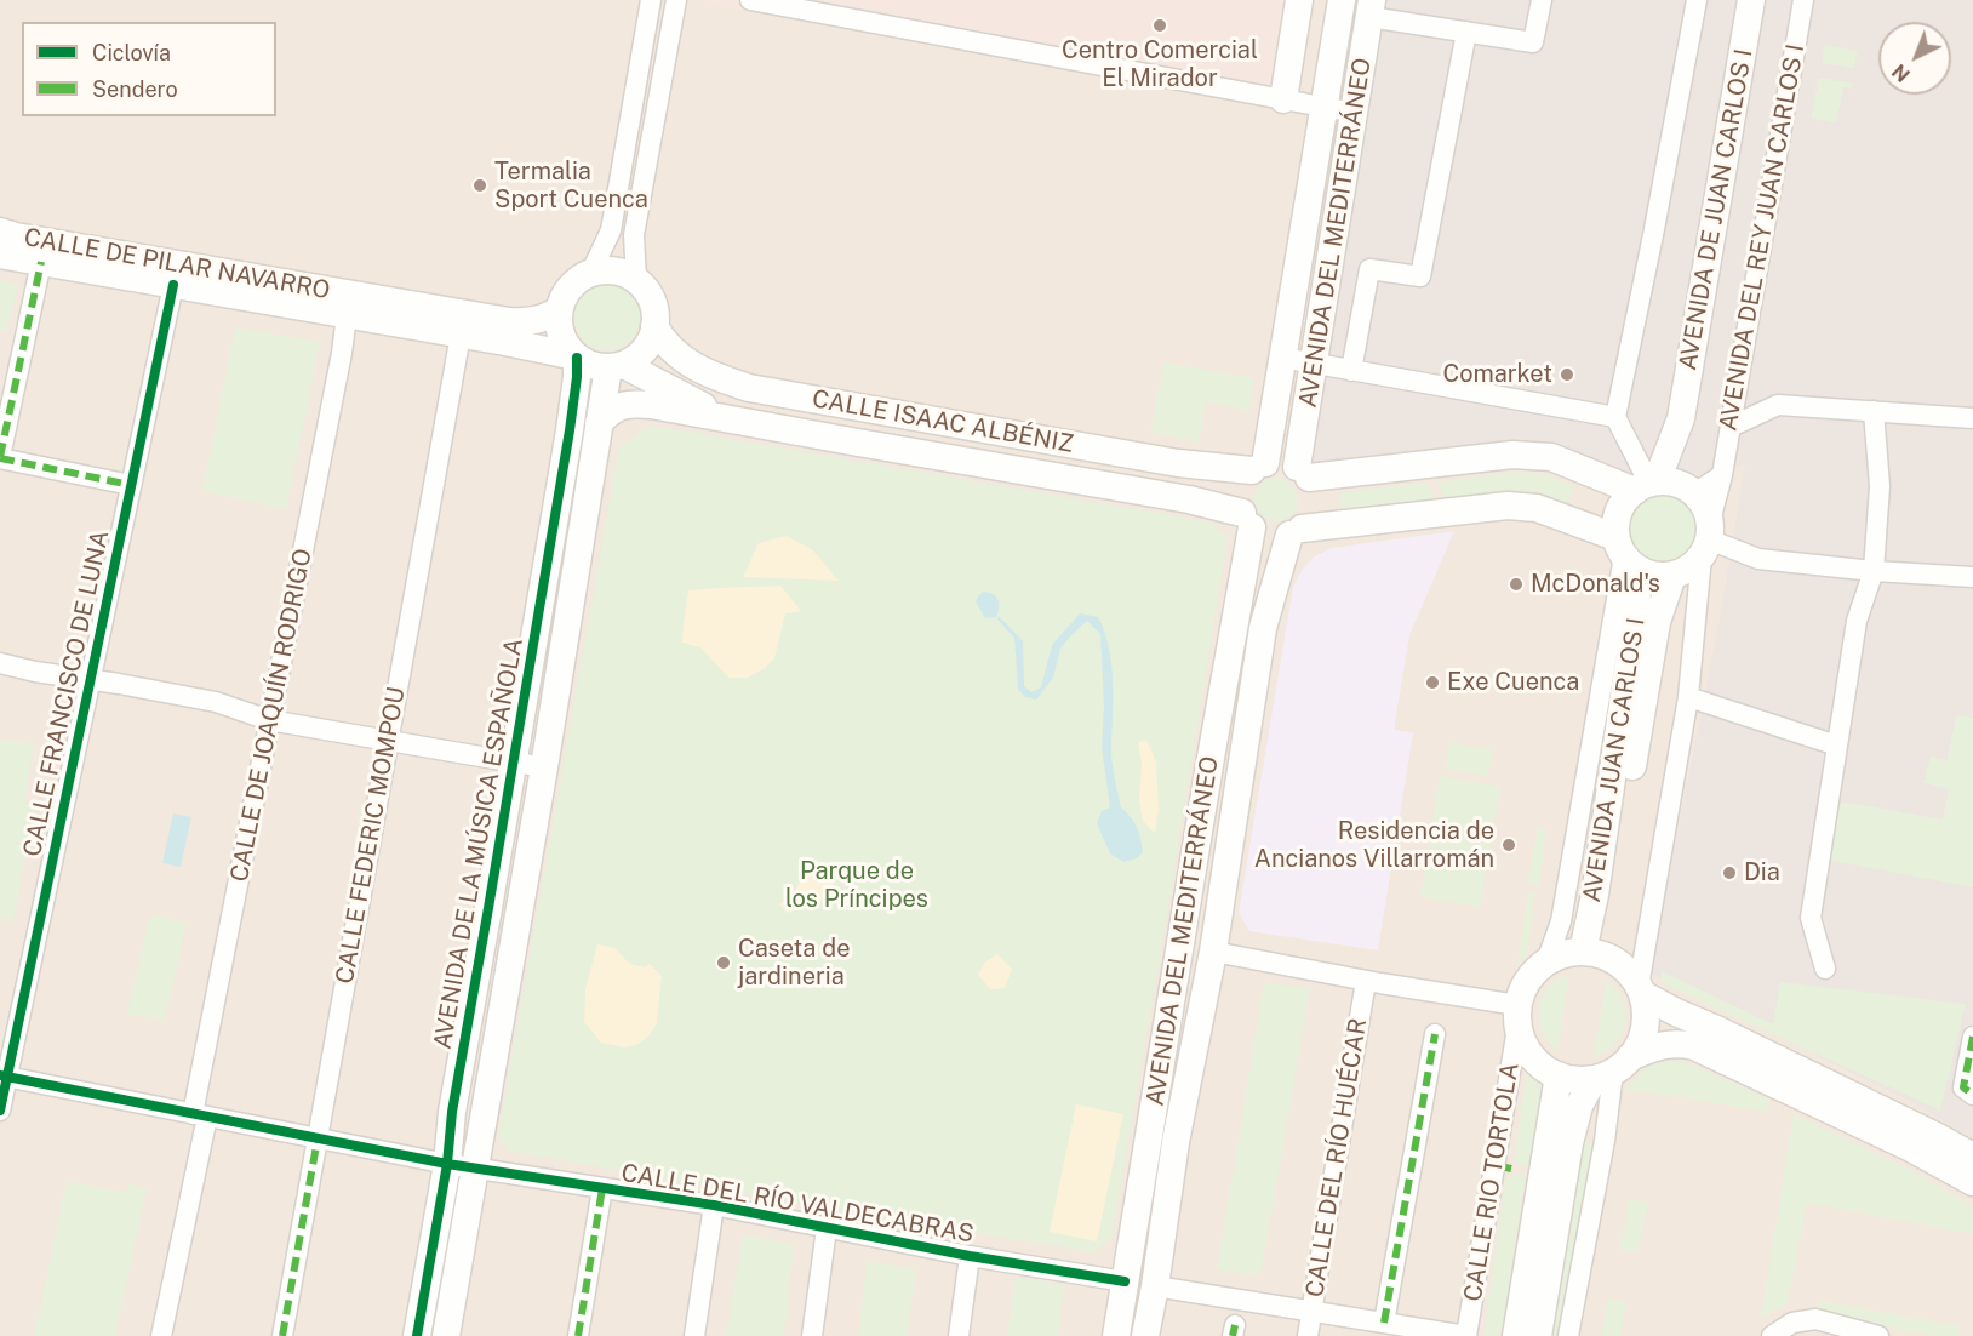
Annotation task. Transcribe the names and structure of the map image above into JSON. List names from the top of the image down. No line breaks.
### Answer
{"streets":{"street":["AVENIDA DE JUAN CARLOS I","AVENIDA DEL MEDITERRÁNEO","AVENIDA DEL REY JUAN CARLOS I","CALLE DE PILAR NAVARRO","CALLE ISAAC ALBÉNIZ","CALLE FRANCISCO DE LUNA","CALLE DE JOAQUÍN RODRIGO","AVENIDA JUAN CARLOS I","CALLE FEDERIC MOMPOU","AVENIDA DE LA MÚSICA ESPAÑOLA","CALLE DEL RÍO HUÉCAR","CALLE RIO TORTOLA","CALLE DEL RÍO VALDECABRAS"]},"crossings":[["AVENIDA DE JUAN CARLOS I","AVENIDA DEL REY JUAN CARLOS I"],["AVENIDA DE JUAN CARLOS I","AVENIDA JUAN CARLOS I"],["AVENIDA DEL MEDITERRÁNEO","CALLE ISAAC ALBÉNIZ"],["AVENIDA DEL MEDITERRÁNEO","CALLE DEL RÍO VALDECABRAS"],["AVENIDA DEL REY JUAN CARLOS I","AVENIDA JUAN CARLOS I"],["AVENIDA DEL REY JUAN CARLOS I","CALLE RIO TORTOLA"],["CALLE DE PILAR NAVARRO","CALLE ISAAC ALBÉNIZ"],["CALLE DE PILAR NAVARRO","CALLE FRANCISCO DE LUNA"],["CALLE DE PILAR NAVARRO","CALLE DE JOAQUÍN RODRIGO"],["CALLE DE PILAR NAVARRO","CALLE FEDERIC MOMPOU"],["CALLE DE PILAR NAVARRO","AVENIDA DE LA MÚSICA ESPAÑOLA"],["CALLE ISAAC ALBÉNIZ","AVENIDA DE LA MÚSICA ESPAÑOLA"],["CALLE FRANCISCO DE LUNA","CALLE DEL RÍO VALDECABRAS"],["CALLE DE JOAQUÍN RODRIGO","CALLE DEL RÍO VALDECABRAS"],["AVENIDA JUAN CARLOS I","CALLE RIO TORTOLA"],["CALLE FEDERIC MOMPOU","CALLE DEL RÍO VALDECABRAS"],["AVENIDA DE LA MÚSICA ESPAÑOLA","CALLE DEL RÍO VALDECABRAS"]],"parks":["Parque de los Príncipes"],"places":["Centro Comercial El Mirador","Termalia Sport Cuenca","Comarket","McDonald's","Exe Cuenca","Residencia de Ancianos Villarromán","Dia","Caseta de jardineria"],"legend":["Ciclovía","Sendero"],"north":"bottom left"}
